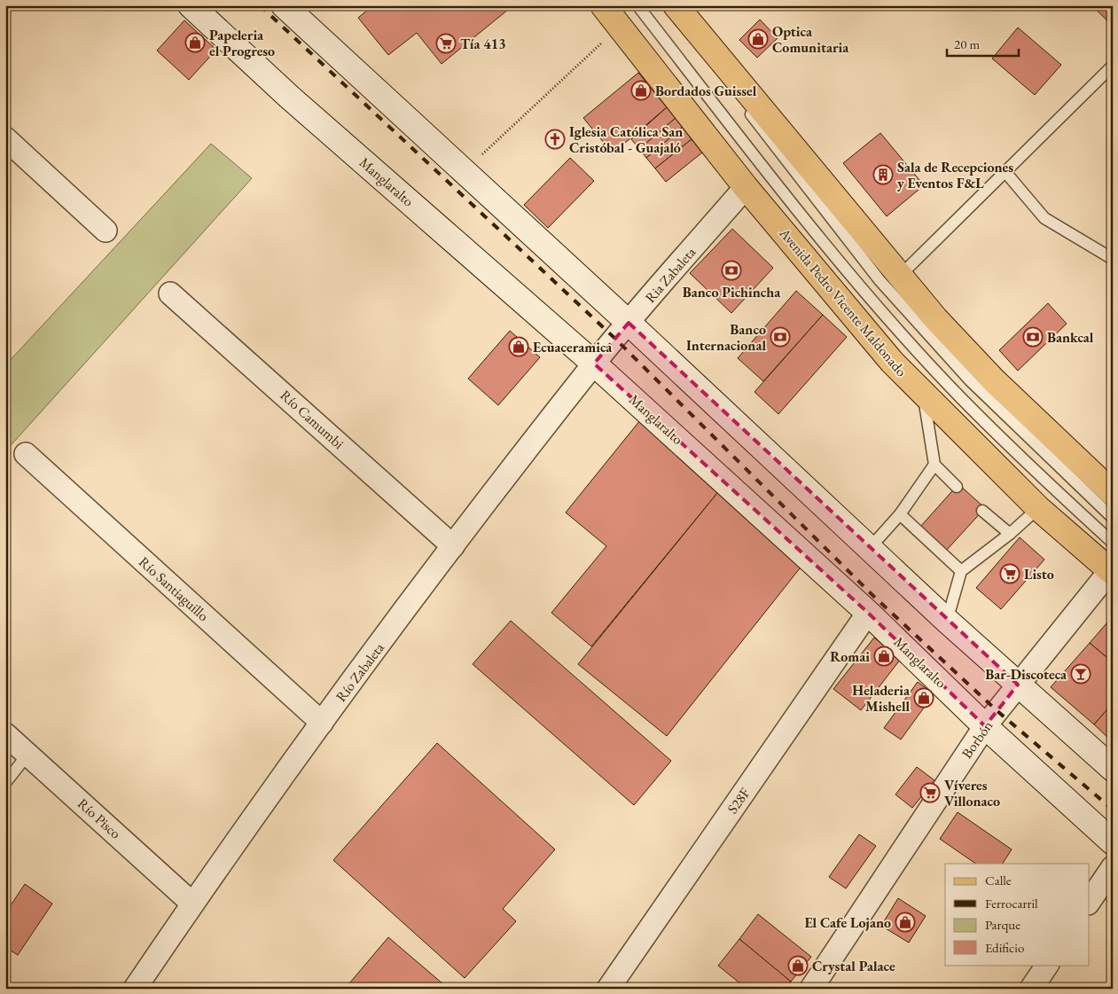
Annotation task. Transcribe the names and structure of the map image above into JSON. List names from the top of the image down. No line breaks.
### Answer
{"streets":{"main road":["Manglaralto","Avenida Pedro Vicente Maldonado"],"street":["Ria Zabaleta","Río Camumbi","Río Santiaguillo","Río Zabaleta","Borbón","S28F","Río Pisco"]},"crossings":[["Manglaralto","Ria Zabaleta"],["Manglaralto","Río Zabaleta"],["Manglaralto","Borbón"],["Manglaralto","S28F"],["Ria Zabaleta","Avenida Pedro Vicente Maldonado"],["Ria Zabaleta","Río Zabaleta"],["Avenida Pedro Vicente Maldonado","Borbón"],["Río Camumbi","Río Zabaleta"],["Río Santiaguillo","Río Zabaleta"],["Río Zabaleta","Río Pisco"]],"places":{"shop":["Optica Comunitaria","Papeleria el Progreso","Bordados Guissel","Ecuaceramica","Romai","Heladeria Mishell","El Cafe Lojano","Crystal Palace"],"supermarket":["Tía 413","Listo","Víveres Villonaco"],"church":["Iglesia Católica San Cristóbal - Guajaló"],"building":["Sala de Recepciones y Eventos F&L"],"bank":["Banco Pichincha","Banco Internacional","Bankcal"],"bar":["Bar-Discoteca"]},"legend":["Calle","Ferrocarril","Parque","Edificio"],"scale_bar":"20 m"}
